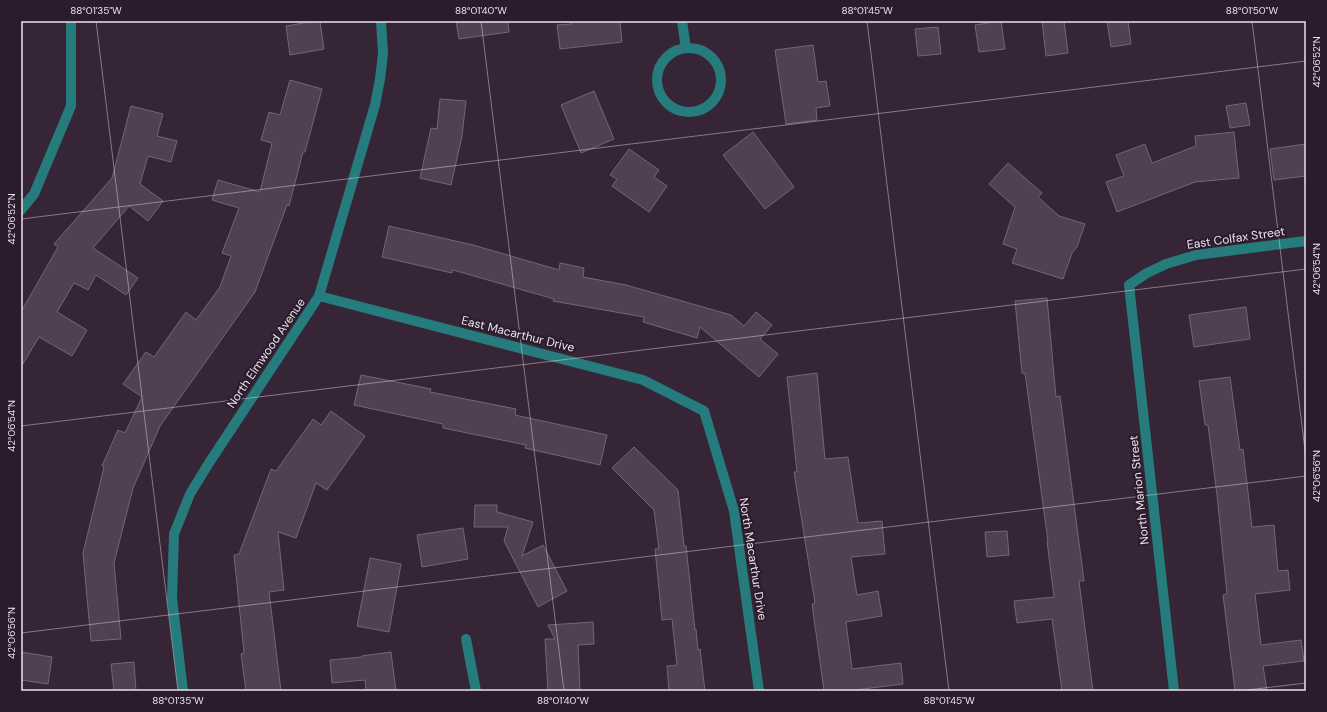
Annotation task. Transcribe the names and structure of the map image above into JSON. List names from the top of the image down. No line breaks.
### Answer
{"streets":{"street":["East Colfax Street","East Macarthur Drive","North Elmwood Avenue","North Marion Street","North Macarthur Drive"]},"crossings":[["East Colfax Street","North Marion Street"],["East Macarthur Drive","North Elmwood Avenue"],["East Macarthur Drive","North Macarthur Drive"]],"coordinates":["88°01'35\"W","88°01'40\"W","88°01'45\"W","88°01'50\"W","42°06'52\"N","42°06'54\"N","42°06'56\"N"]}
